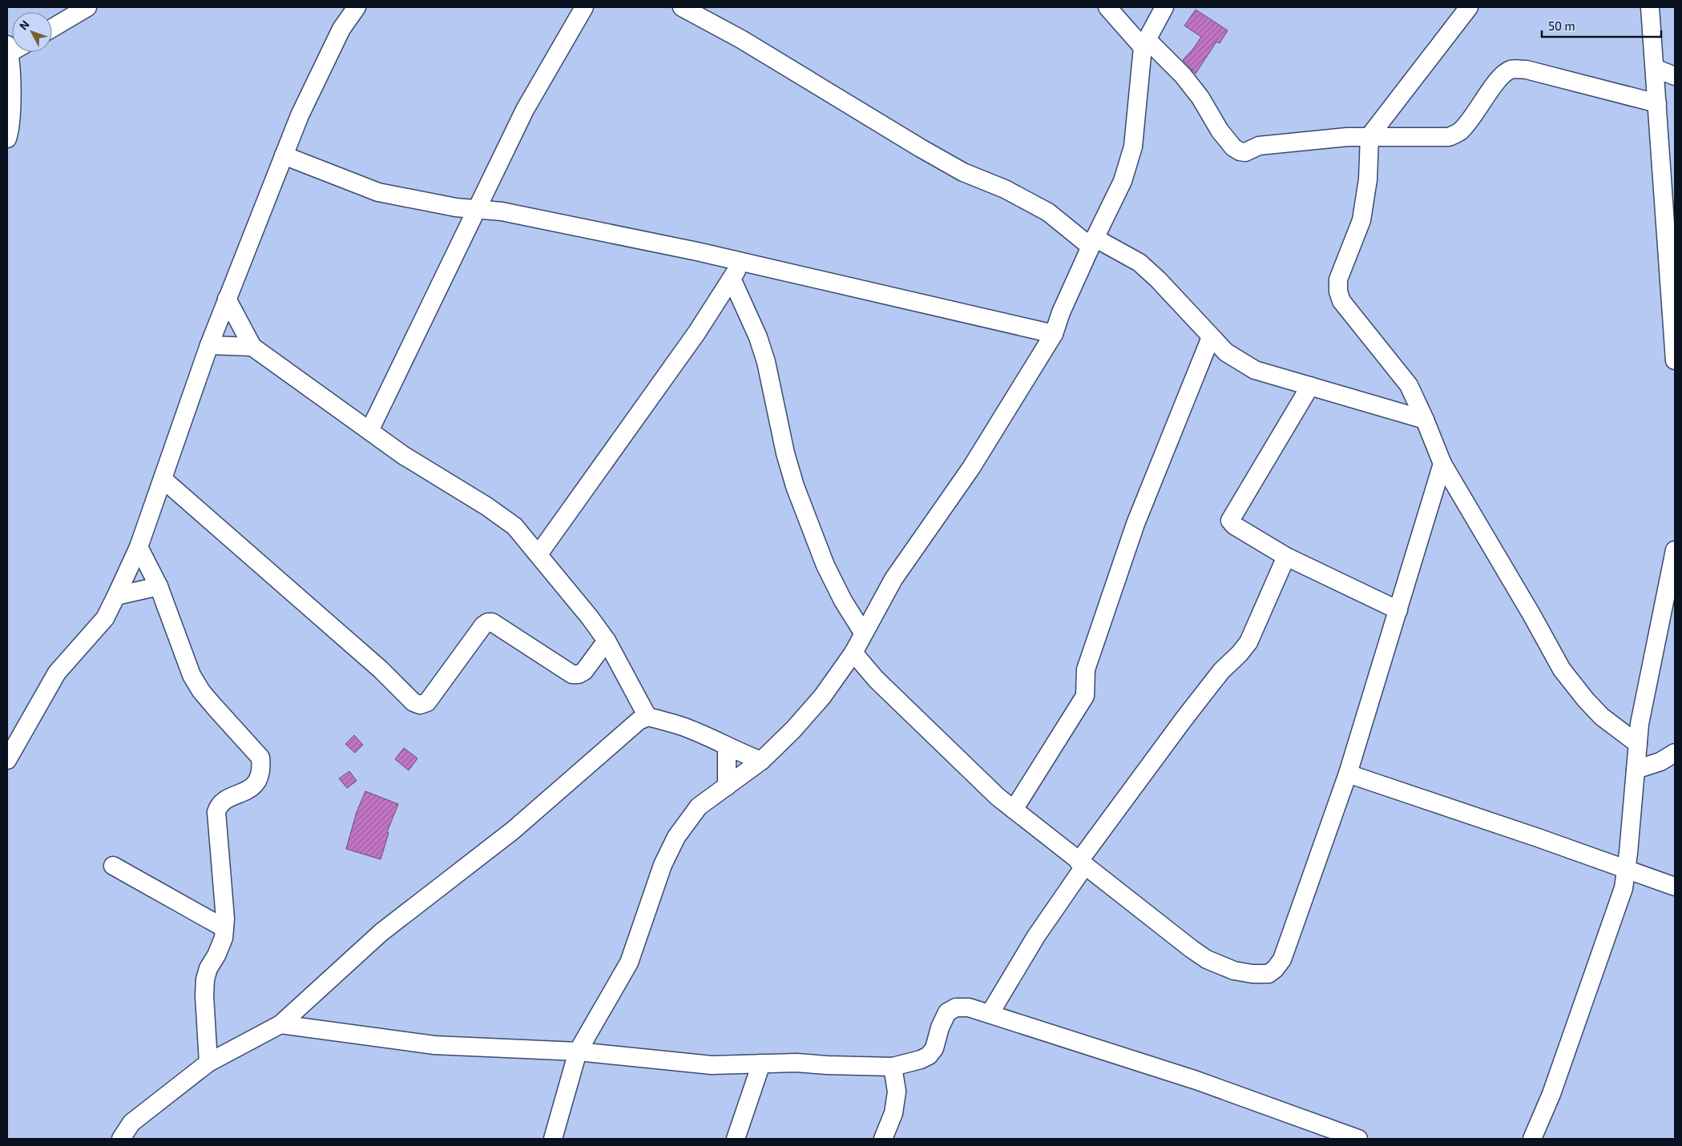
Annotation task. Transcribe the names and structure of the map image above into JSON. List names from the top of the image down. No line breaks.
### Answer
{"scale_bar":"50 m","north":"top left"}
